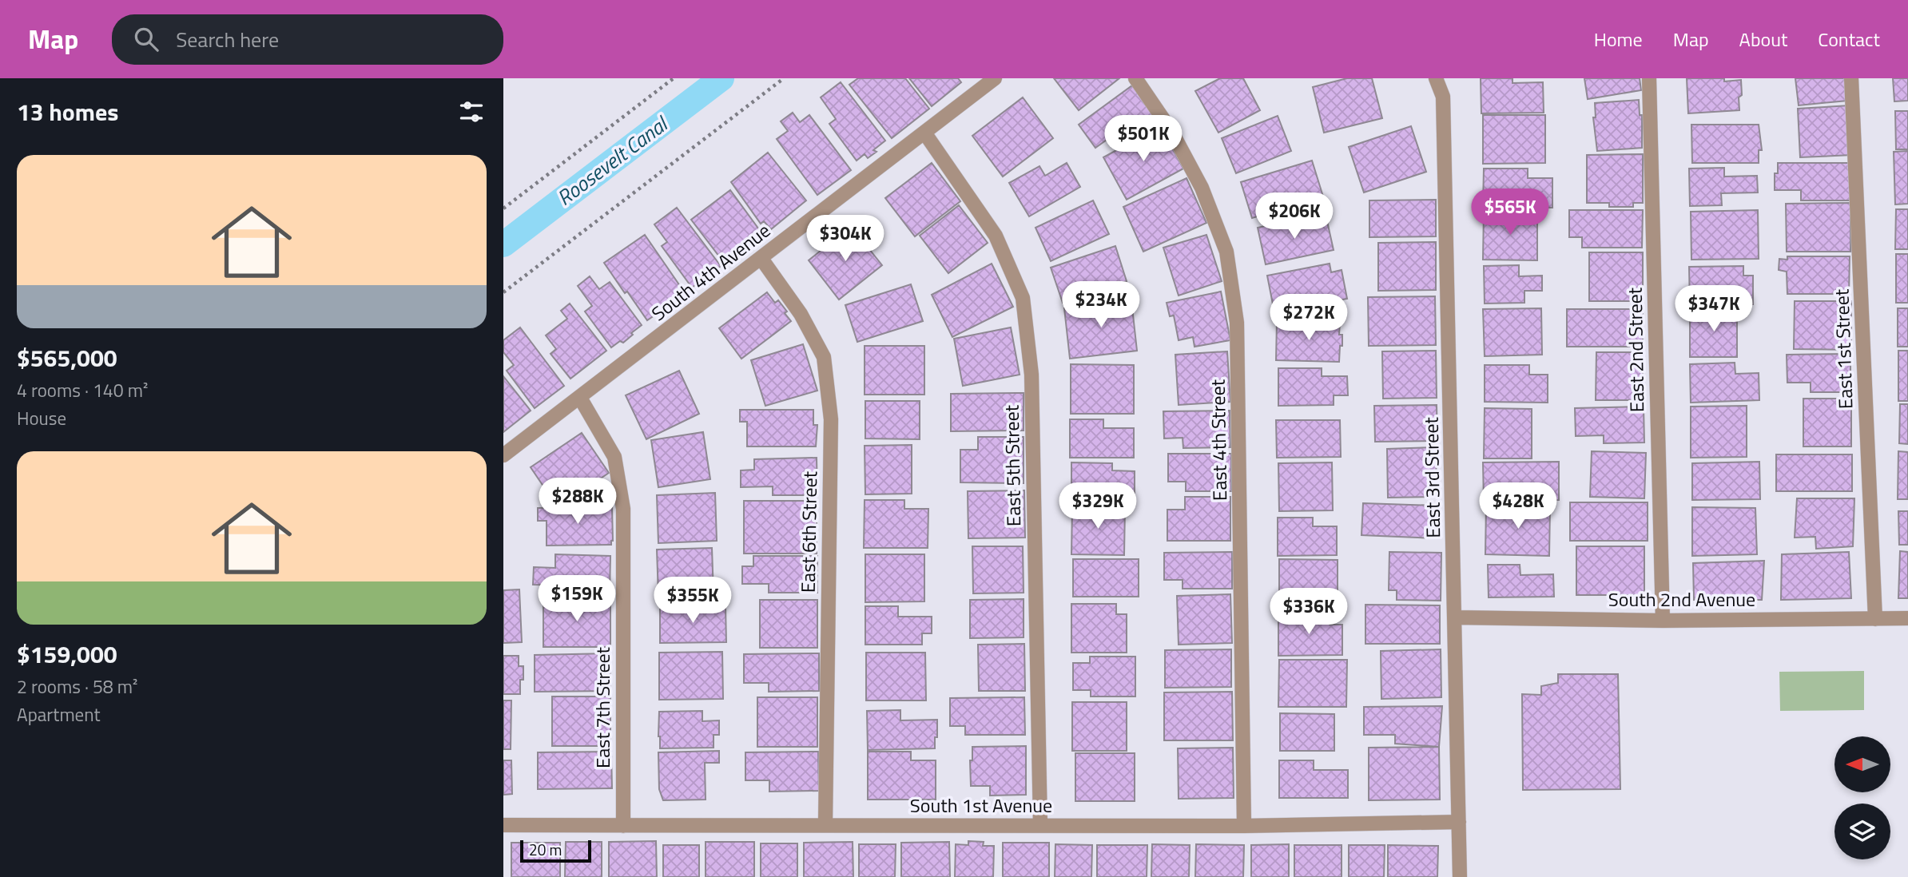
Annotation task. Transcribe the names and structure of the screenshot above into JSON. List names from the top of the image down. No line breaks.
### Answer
{"streets":{"lane":["South 4th Avenue","East 1st Street","East 2nd Street","East 4th Street","East 5th Street","East 3rd Street","East 6th Street","South 2nd Avenue","East 7th Street","South 1st Avenue"]},"crossings":[["South 4th Avenue","East 5th Street"],["South 4th Avenue","East 6th Street"],["South 4th Avenue","East 7th Street"],["East 1st Street","South 2nd Avenue"],["East 2nd Street","South 2nd Avenue"],["East 4th Street","South 1st Avenue"],["East 5th Street","South 1st Avenue"],["East 3rd Street","South 2nd Avenue"],["East 3rd Street","South 1st Avenue"],["East 6th Street","South 1st Avenue"],["East 7th Street","South 1st Avenue"]],"water":["Roosevelt Canal"],"scale_bar":"20 m","north":"left","page":{"header":"Map","search":"Search here","nav":["Home","Map","About","Contact"],"heading":"13 homes","price":["$501K","$565K","$206K","$304K","$234K","$347K","$272K","$288K","$329K","$428K","$159K","$355K","$336K"],"list":[{"name":"$565,000","note":"4 rooms · 140 m² · House"},{"name":"$159,000","note":"2 rooms · 58 m² · Apartment"}],"scale":"20 m"}}
